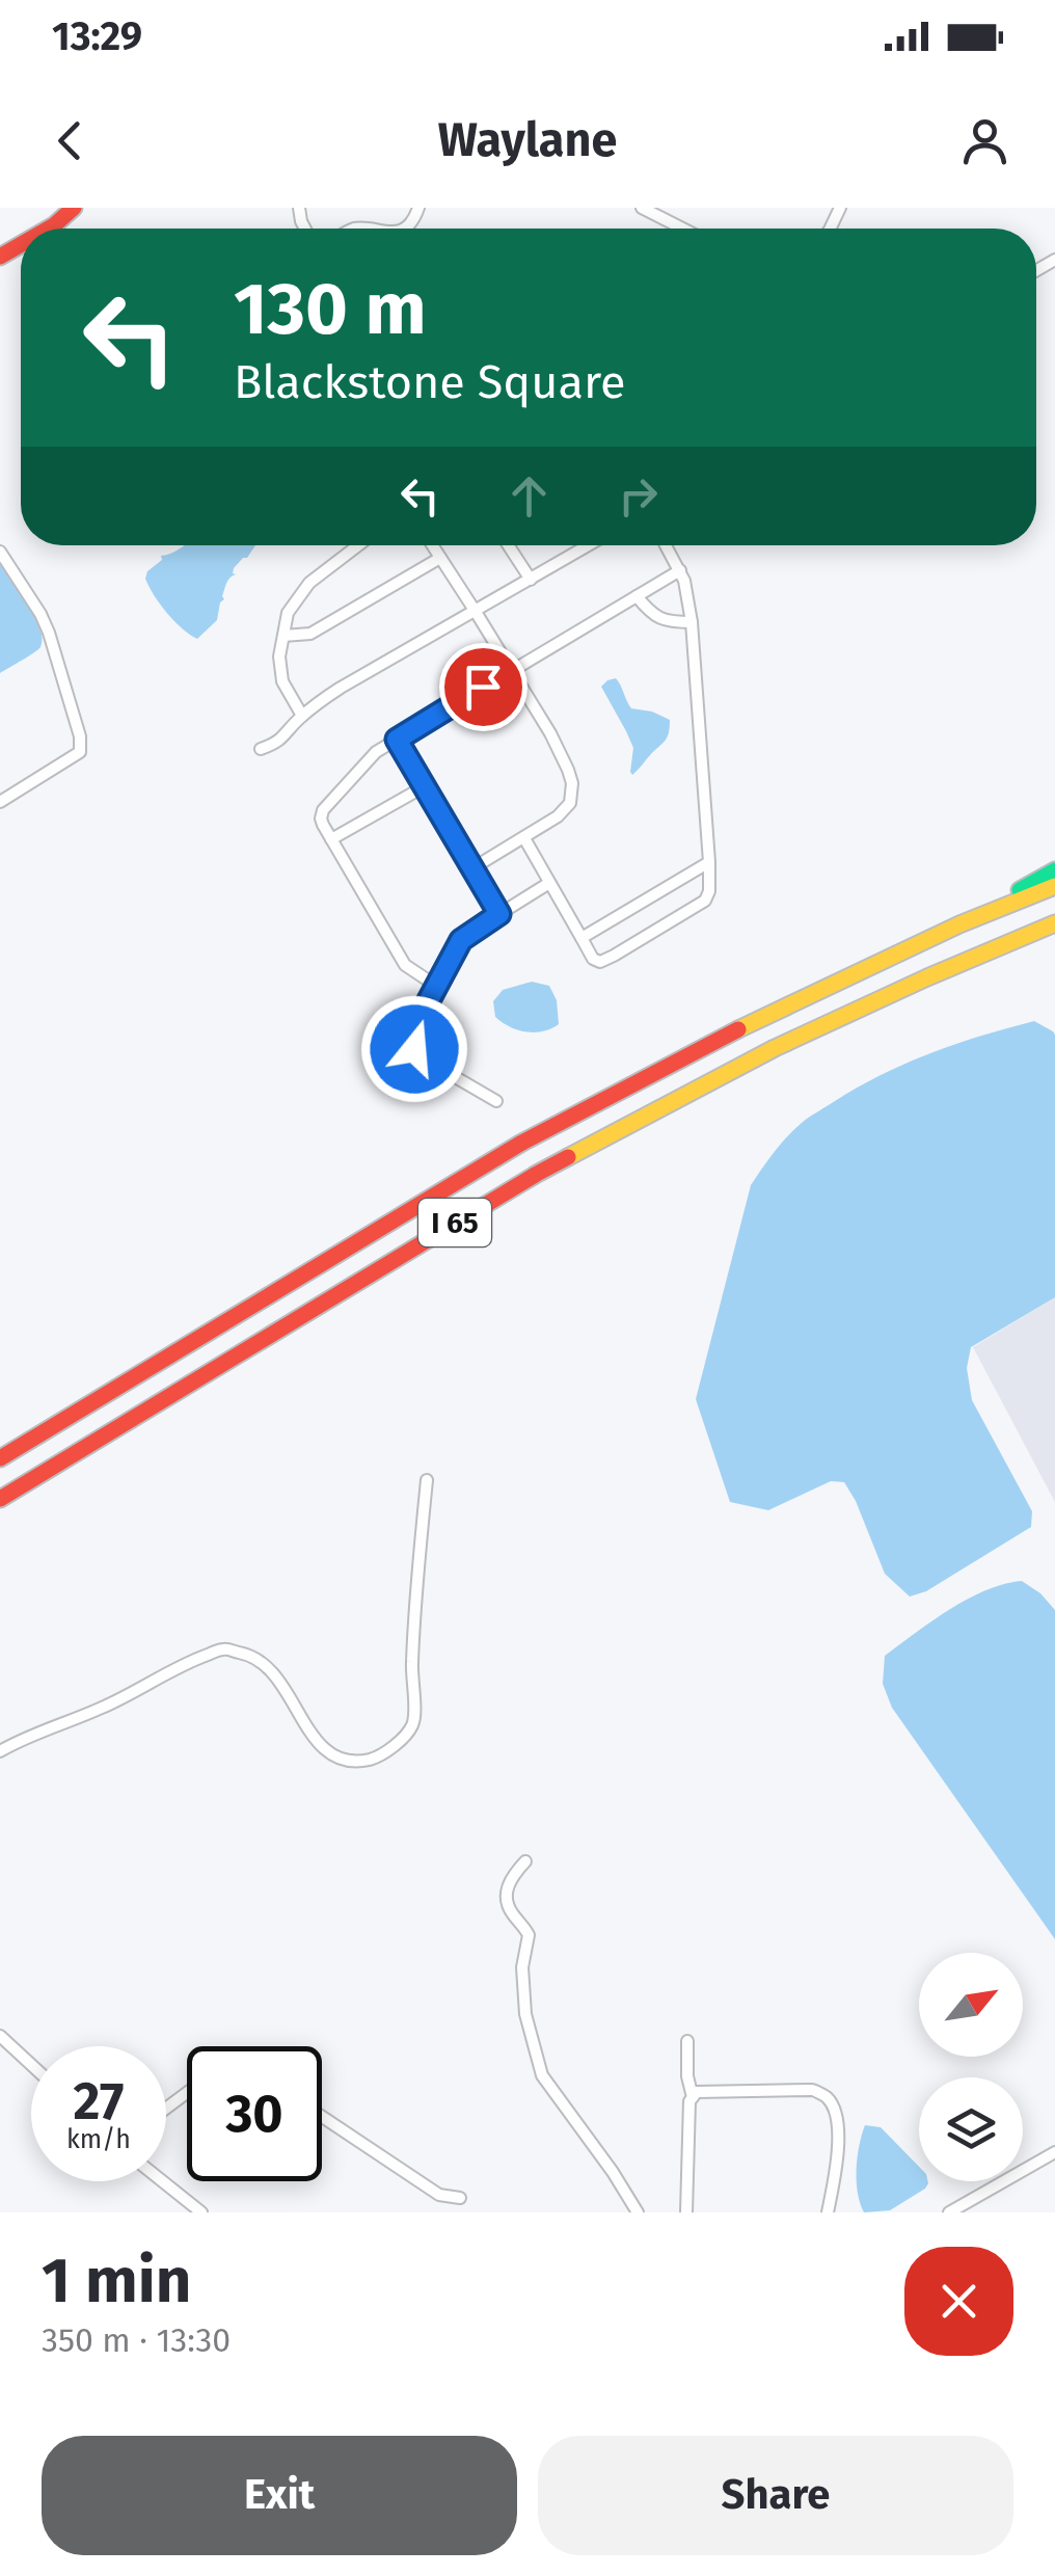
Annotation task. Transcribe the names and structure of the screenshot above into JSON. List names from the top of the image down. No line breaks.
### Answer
{"streets":{"main road":["I 65"]},"north":"top right","page":{"status":"13:29","header":"Waylane","turn":["130 m","Blackstone Square"],"speed":"27 km/h","limit":"30","heading":["1 min","350 m · 13:30"],"buttons":["Exit","Share"]}}
